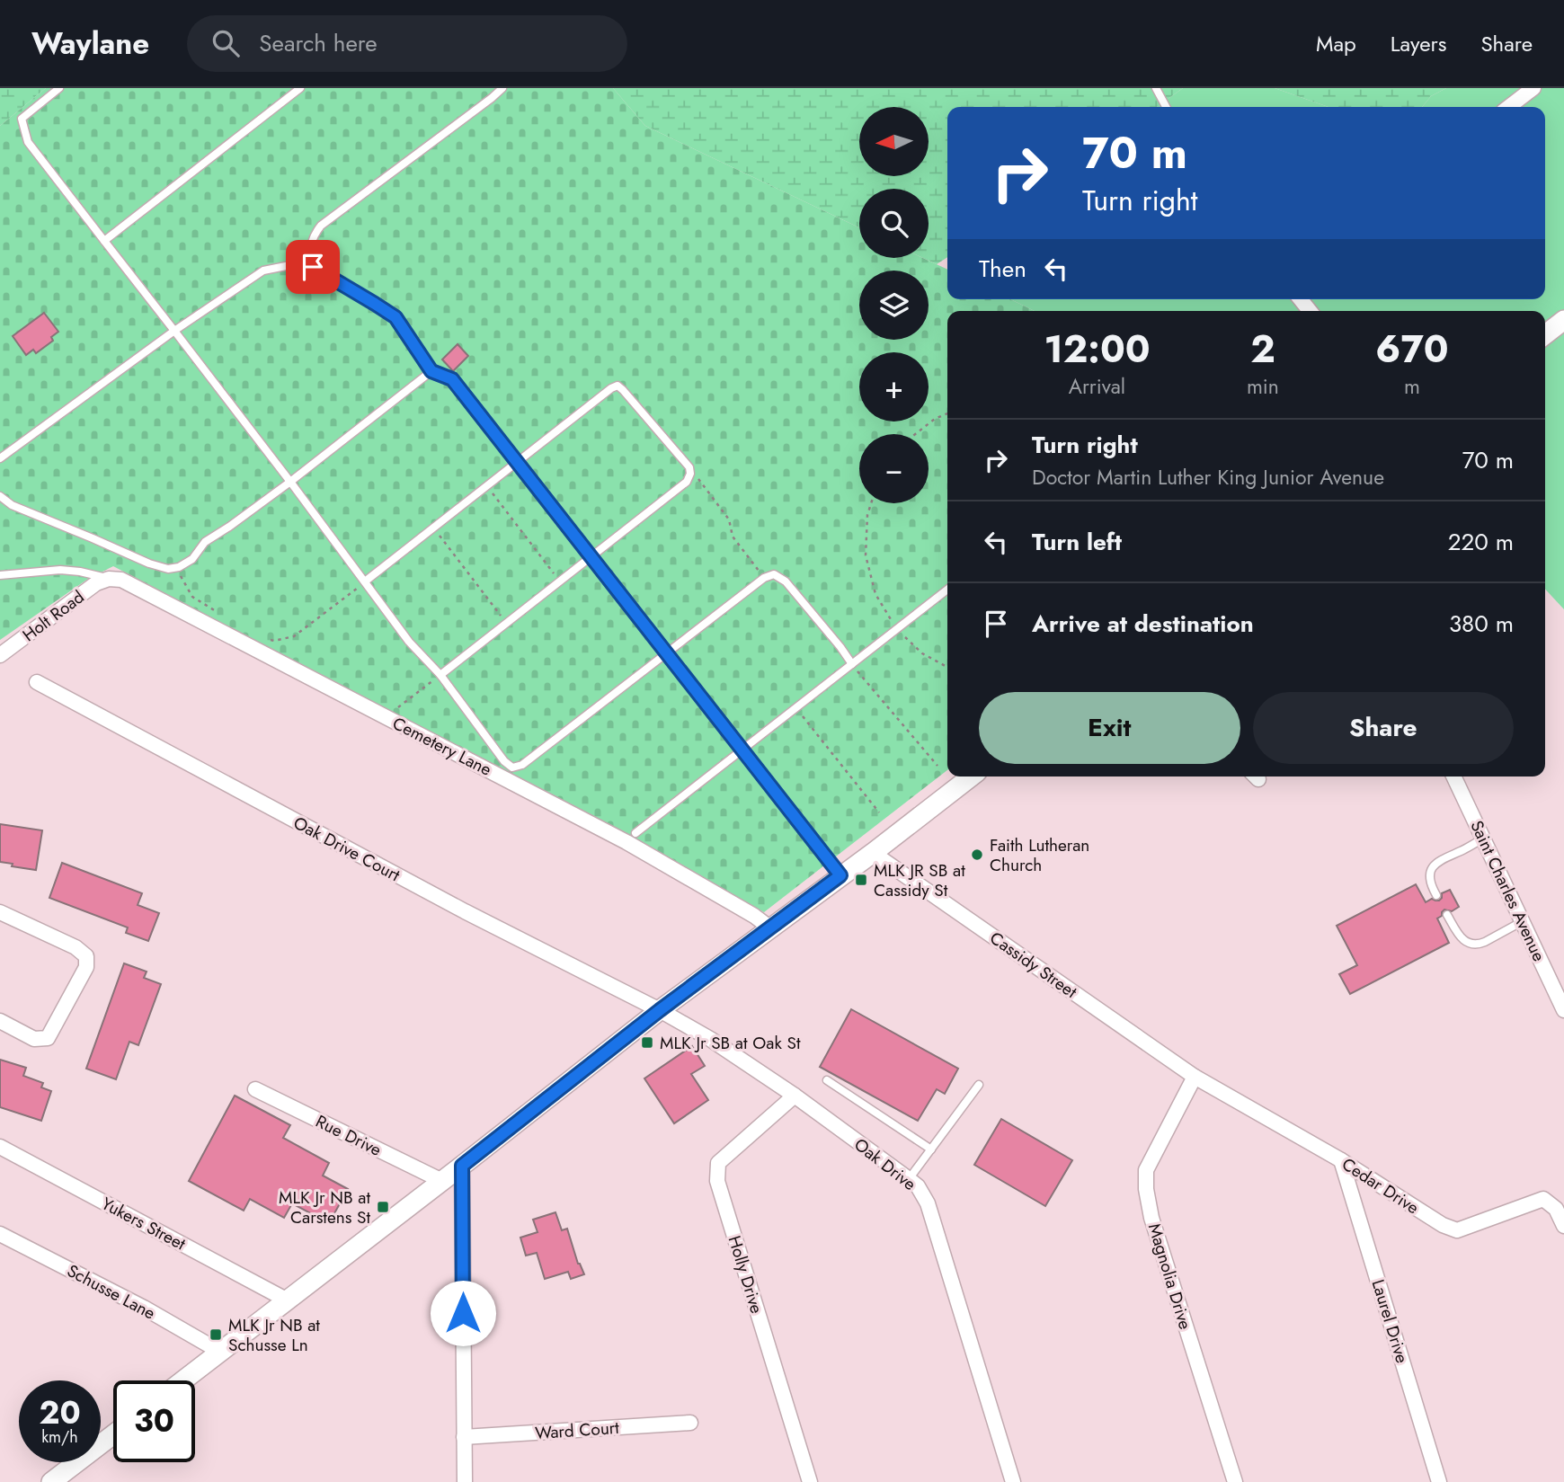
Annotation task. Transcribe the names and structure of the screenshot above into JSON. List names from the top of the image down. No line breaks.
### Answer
{"streets":{"street":["Holt Road","Cemetery Lane","Oak Drive Court","Saint Charles Avenue","Cassidy Street","Rue Drive","Oak Drive","Cedar Drive","Yukers Street","Holly Drive","Magnolia Drive","Schusse Lane","Laurel Drive","Ward Court"]},"crossings":[["Holt Road","Cemetery Lane"],["Oak Drive Court","Oak Drive"],["Cassidy Street","Cedar Drive"],["Cassidy Street","Magnolia Drive"],["Oak Drive","Holly Drive"],["Cedar Drive","Magnolia Drive"],["Cedar Drive","Laurel Drive"]],"places":{"other":["Faith Lutheran Church"],"transit":["MLK JR SB at Cassidy St","MLK Jr SB at Oak St","MLK Jr NB at Carstens St","MLK Jr NB at Schusse Ln"]},"north":"left","page":{"header":"Waylane","search":"Search here","nav":["Map","Layers","Share"],"map_buttons":["+","−"],"turn":["70 m","Turn right"],"then":"Then","eta":["12:00","Arrival","2","min","670","m"],"list":[{"name":"Turn right","note":"Doctor Martin Luther King Junior Avenue","value":"70 m"},{"name":"Turn left","value":"220 m"},{"name":"Arrive at destination","value":"380 m"}],"buttons":["Exit","Share"],"speed":"20 km/h","limit":"30"}}
